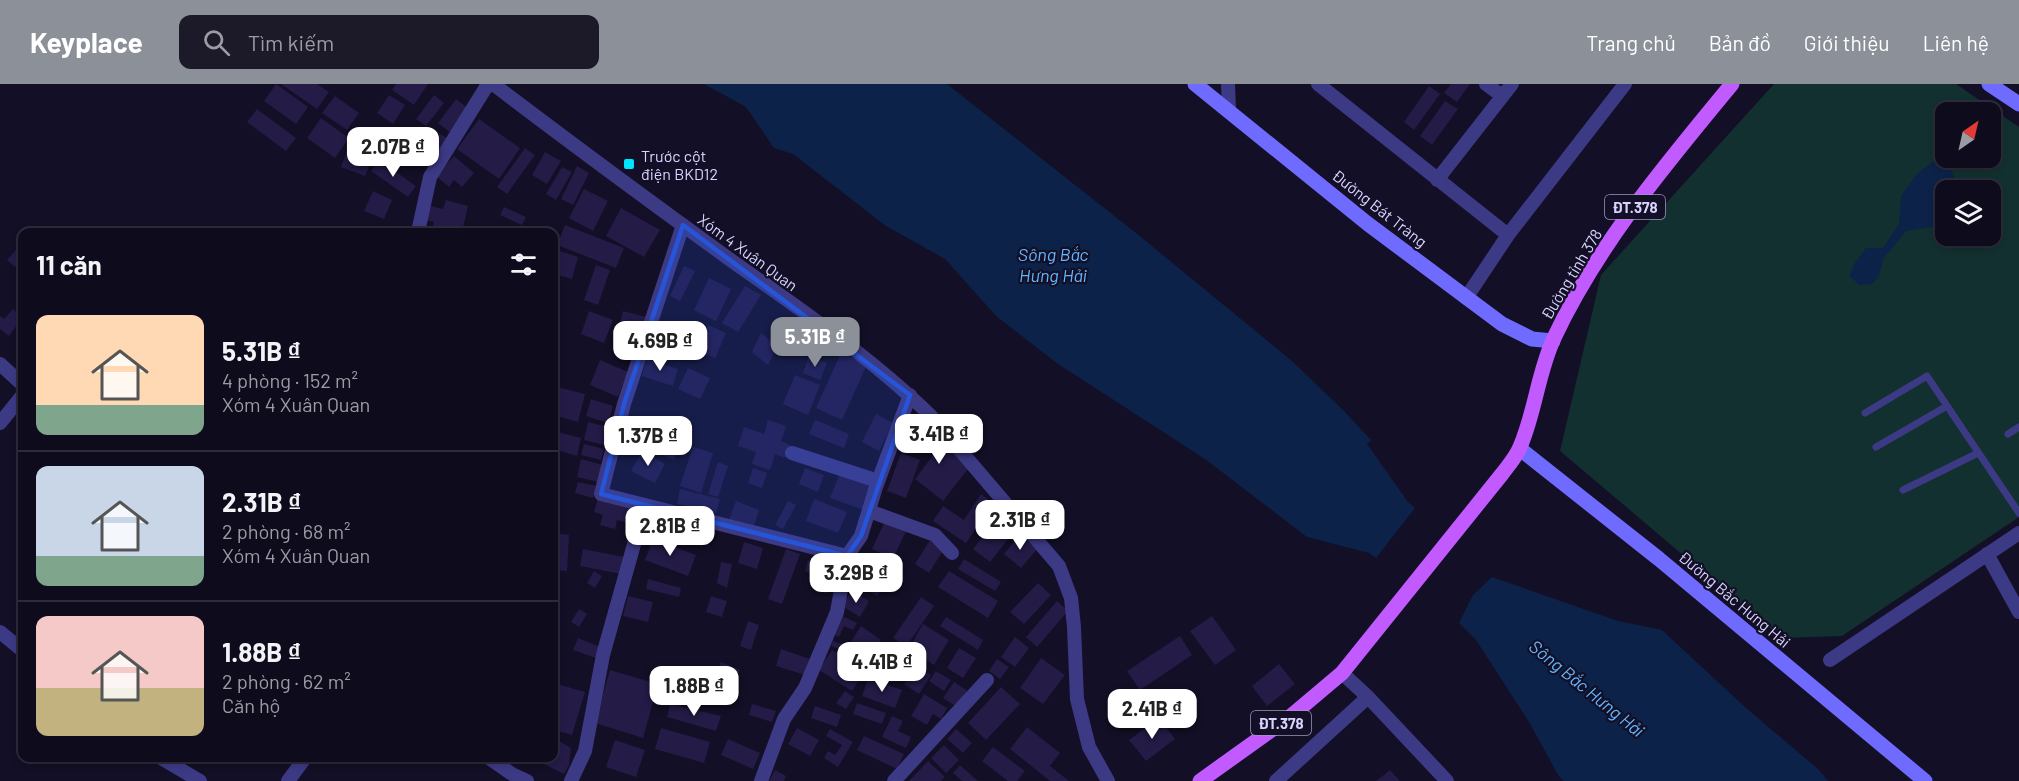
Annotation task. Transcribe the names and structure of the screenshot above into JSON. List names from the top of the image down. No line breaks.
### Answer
{"streets":{"main road":["ĐT.378","Đường tỉnh 378"],"street":["Đường Bát Tràng","Xóm 4 Xuân Quan","Đường Bắc Hưng Hải"]},"crossings":[["ĐT.378","Đường tỉnh 378"],["Đường Bát Tràng","Đường tỉnh 378"],["Đường tỉnh 378","Đường Bắc Hưng Hải"]],"water":["Sông Bắc Hưng Hải"],"places":{"transit":["Trước cột điện BKD12"]},"north":"top right","page":{"header":"Keyplace","search":"Tìm kiếm","nav":["Trang chủ","Bản đồ","Giới thiệu","Liên hệ"],"price":["2.07B ₫","5.31B ₫","4.69B ₫","3.41B ₫","1.37B ₫","2.31B ₫","2.81B ₫","3.29B ₫","4.41B ₫","1.88B ₫","2.41B ₫"],"heading":"11 căn","list":[{"name":"5.31B ₫","note":"4 phòng · 152 m² · Xóm 4 Xuân Quan"},{"name":"2.31B ₫","note":"2 phòng · 68 m² · Xóm 4 Xuân Quan"},{"name":"1.88B ₫","note":"2 phòng · 62 m² · Căn hộ"}]}}
